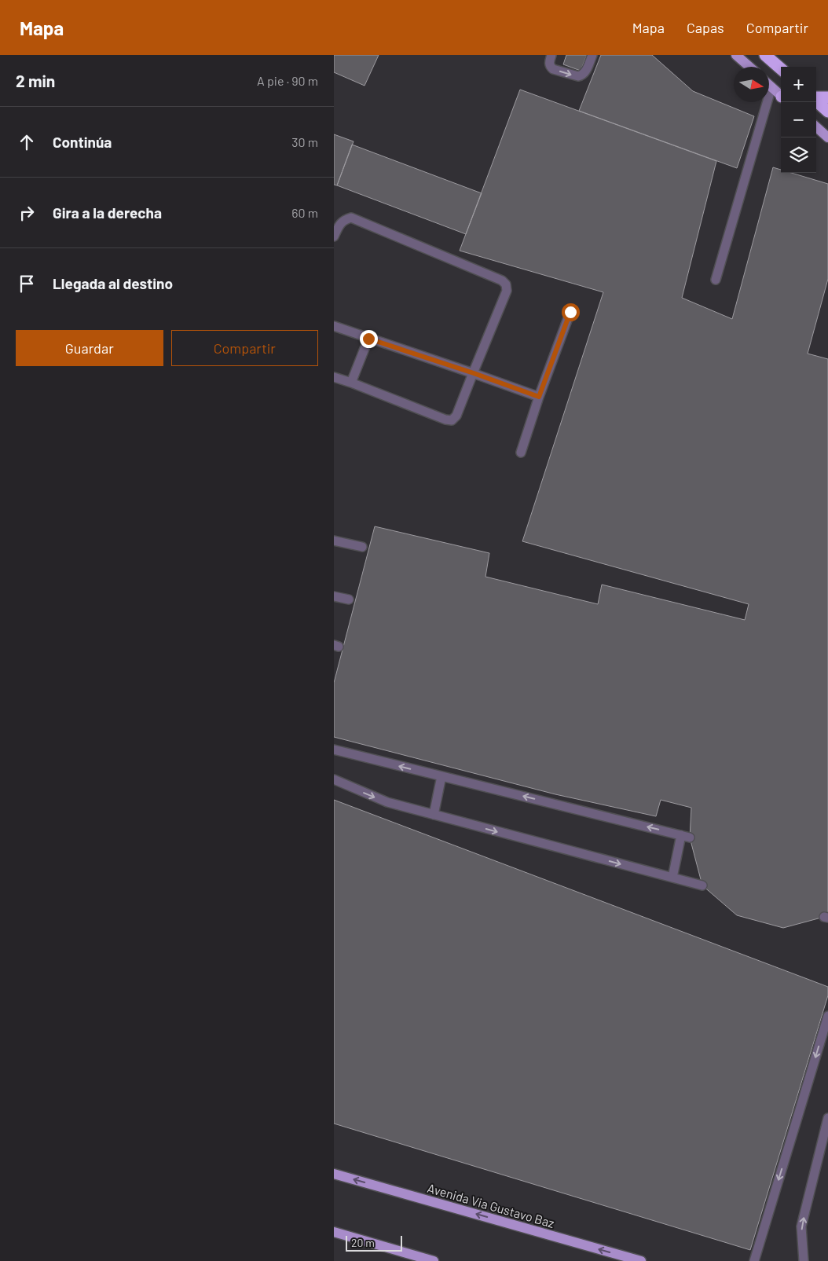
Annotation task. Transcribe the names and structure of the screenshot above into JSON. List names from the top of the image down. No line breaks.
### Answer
{"streets":{"main road":["Avenida Via Gustavo Baz"]},"scale_bar":"20 m","north":"right","page":{"header":"Mapa","nav":["Mapa","Capas","Compartir"],"heading":["2 min","A pie · 90 m"],"map_buttons":["+","−"],"list":[["Continúa","30 m"],["Gira a la derecha","60 m"],"Llegada al destino"],"buttons":["Guardar","Compartir"],"scale":"20 m"}}
